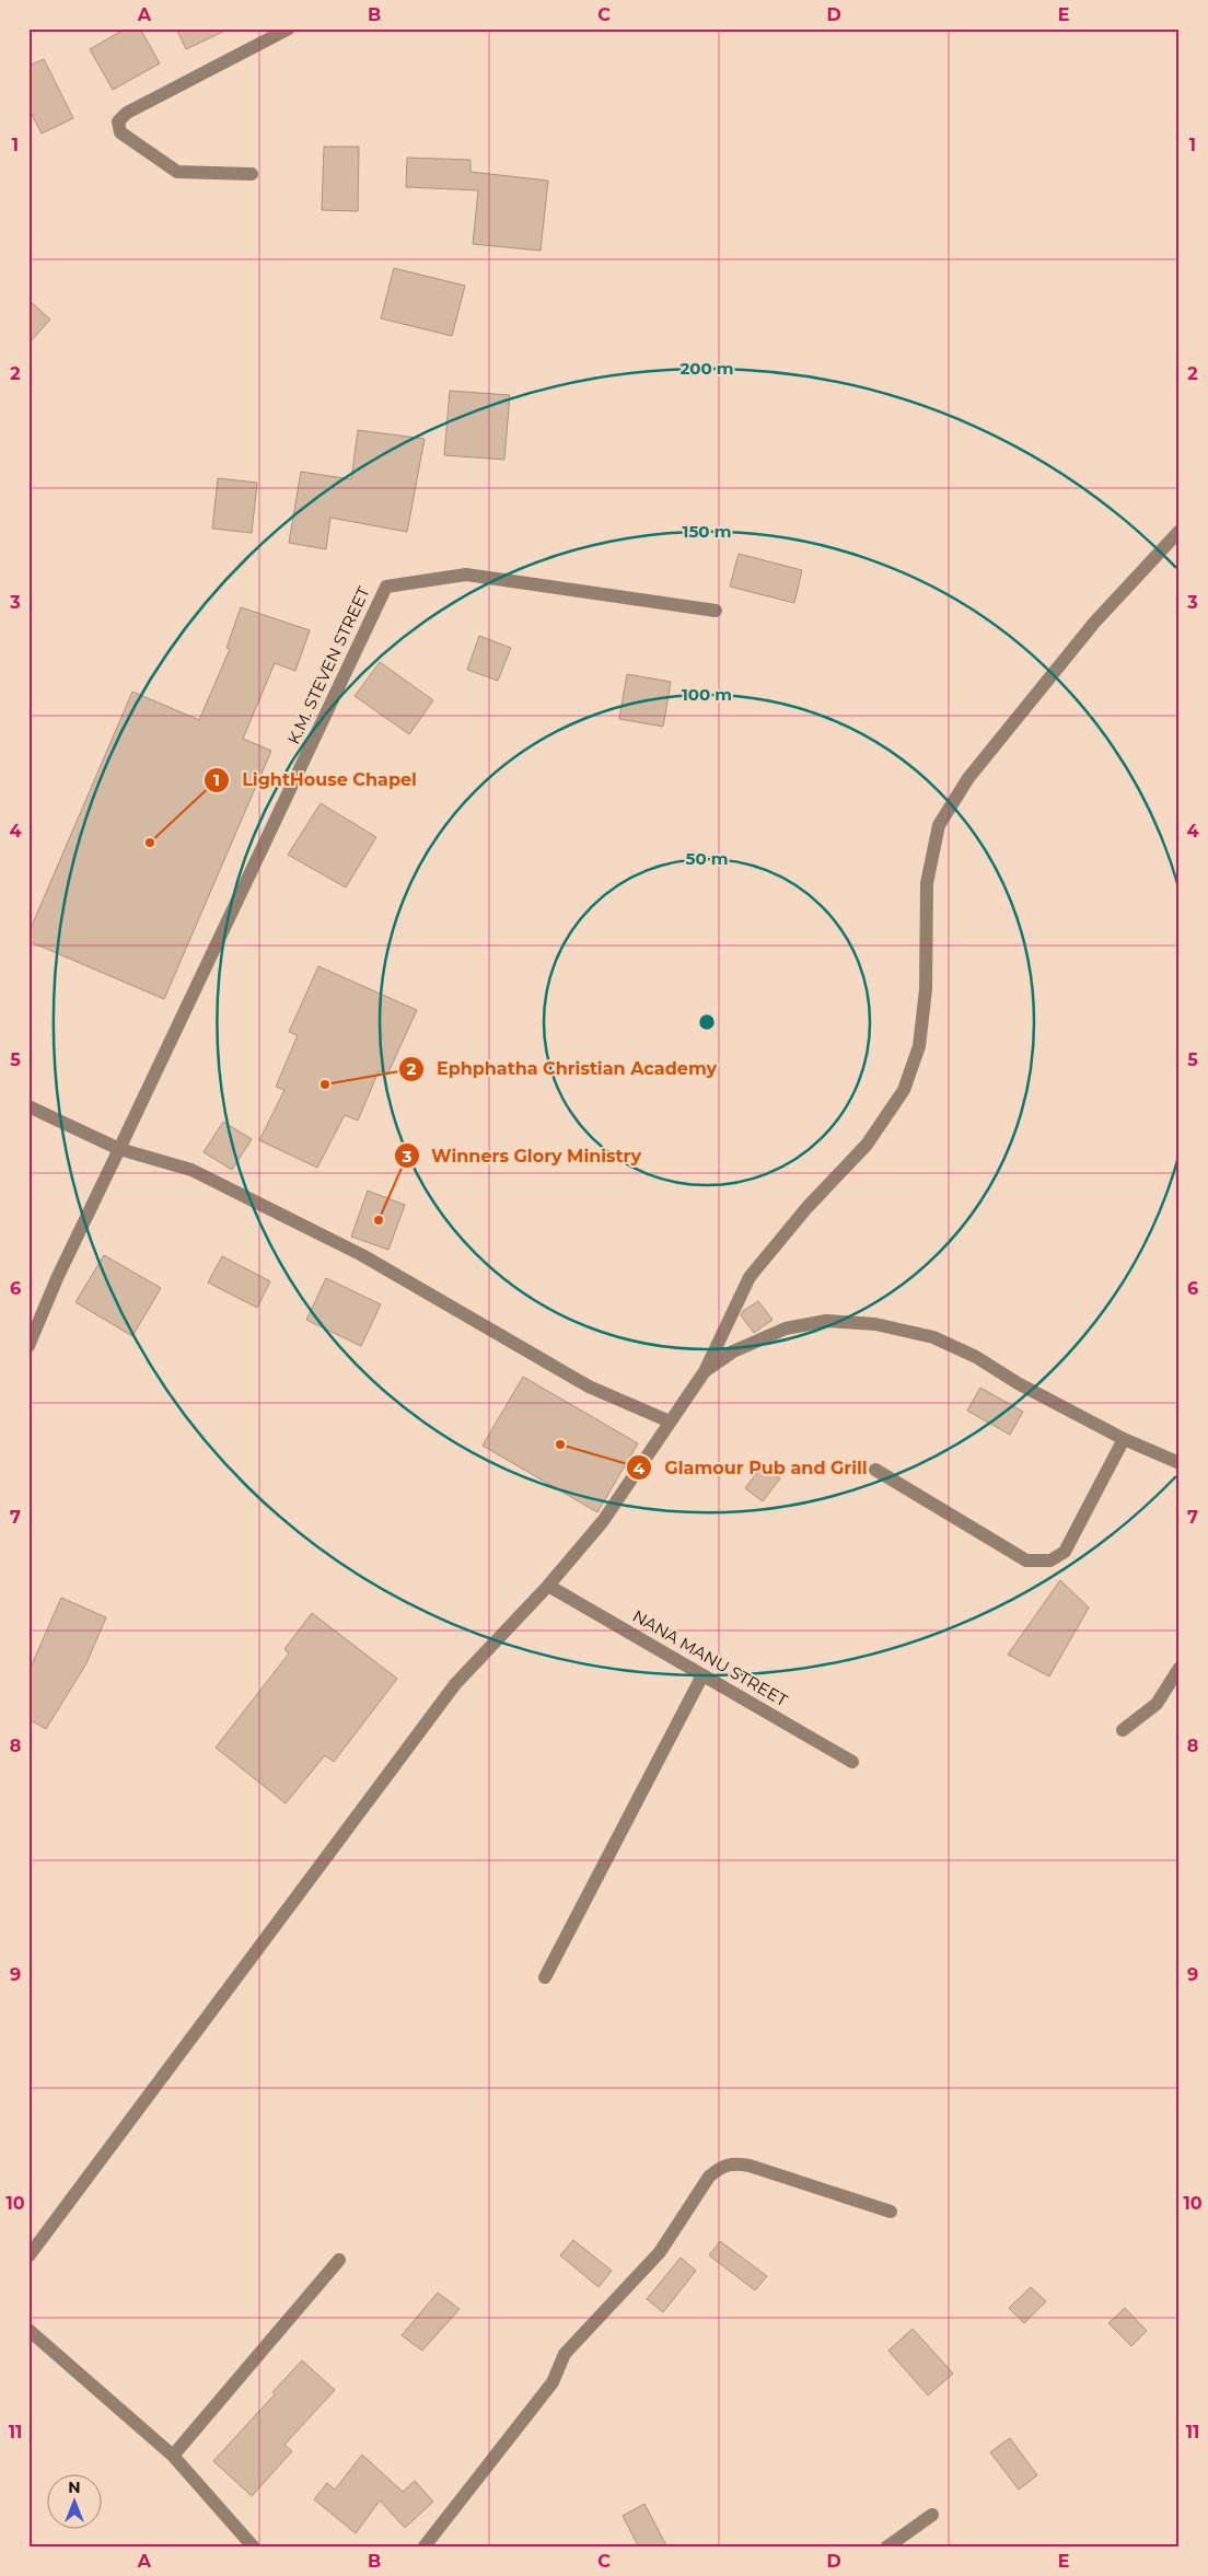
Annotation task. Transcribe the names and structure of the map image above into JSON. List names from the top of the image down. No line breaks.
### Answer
{"streets":{"street":["K.M. STEVEN STREET","NANA MANU STREET"]},"places":["LightHouse Chapel","Ephphatha Christian Academy","Winners Glory Ministry","Glamour Pub and Grill"],"north":"top","grid":{"columns":["A","B","C","D","E"],"rows":["1","2","3","4","5","6","7","8","9","10","11"]},"rings":["200 m","150 m","100 m","50 m"]}
